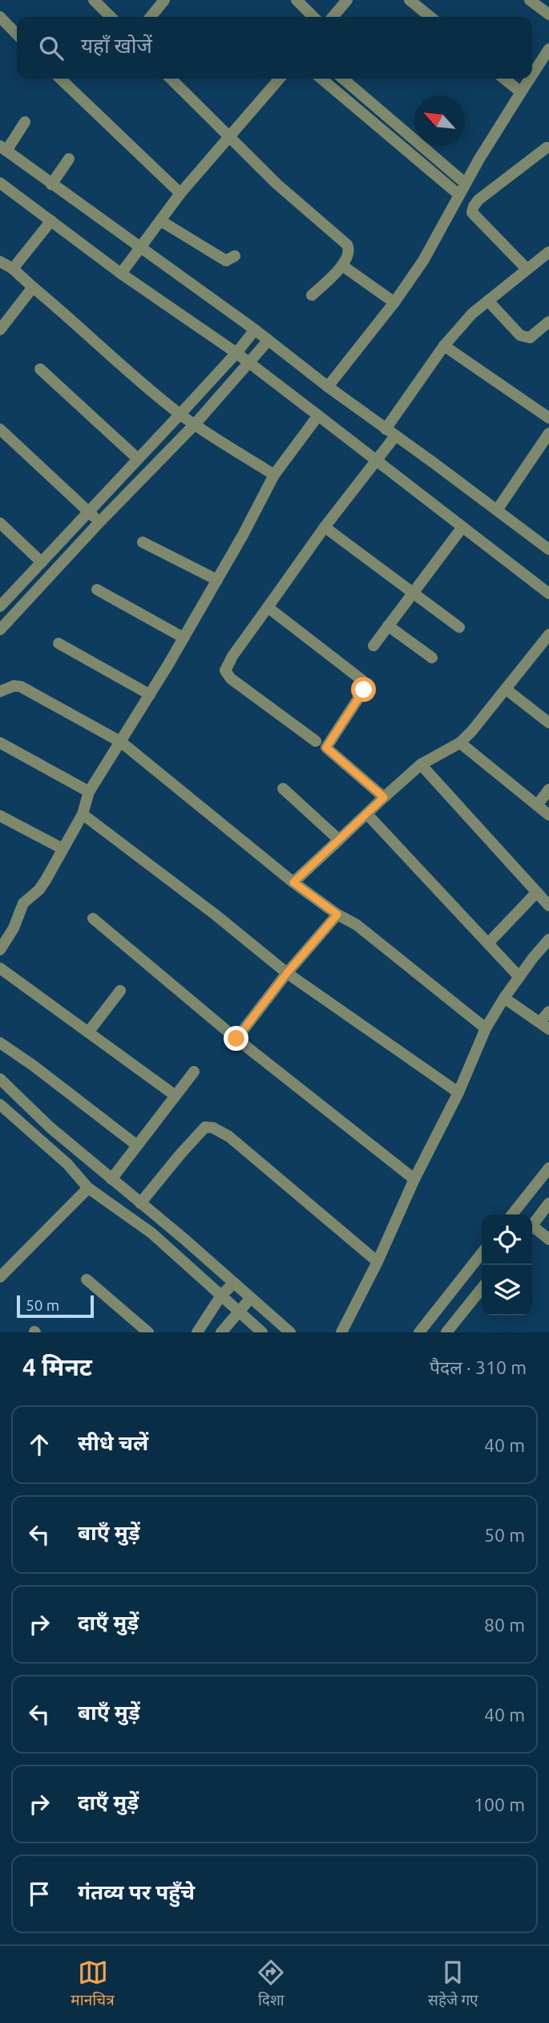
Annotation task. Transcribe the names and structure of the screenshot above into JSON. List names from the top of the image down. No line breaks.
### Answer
{"scale_bar":"50 m","north":"top left","page":{"search":"यहाँ खोजें","scale":"50 m","heading":["4 मिनट","पैदल · 310 m"],"list":[["सीधे चलें","40 m"],["बाएँ मुड़ें","50 m"],["दाएँ मुड़ें","80 m"],["बाएँ मुड़ें","40 m"],["दाएँ मुड़ें","100 m"],"गंतव्य पर पहुँचे"],"nav":["मानचित्र","दिशा","सहेजे गए"]}}
